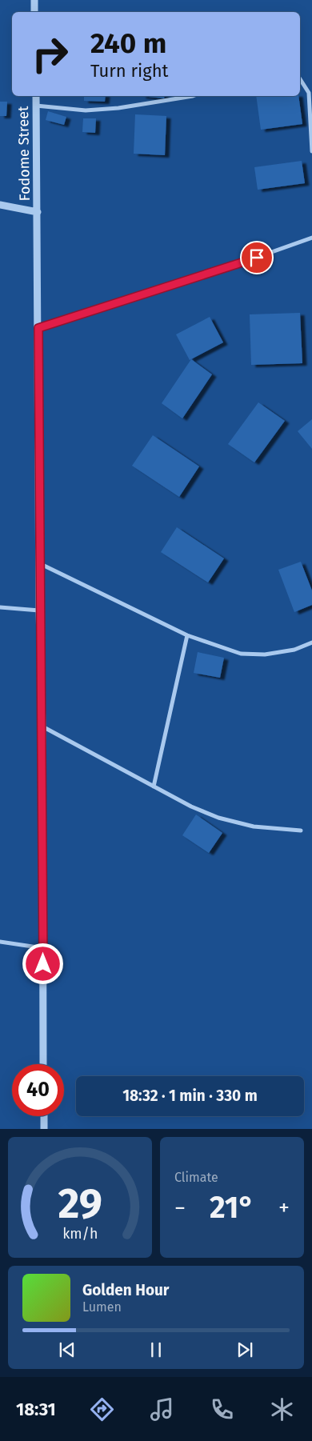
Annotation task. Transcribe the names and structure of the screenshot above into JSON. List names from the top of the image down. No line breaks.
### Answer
{"streets":{"street":["Fodome Street"]},"page":{"turn":["240 m","Turn right"],"limit":"40","trip":"18:32 · 1 min · 330 m","tile":"Climate","heat":["−","21°","+"],"song":["Golden Hour","Lumen"],"tabs":"18:31","gauge":["29","km/h"]}}
